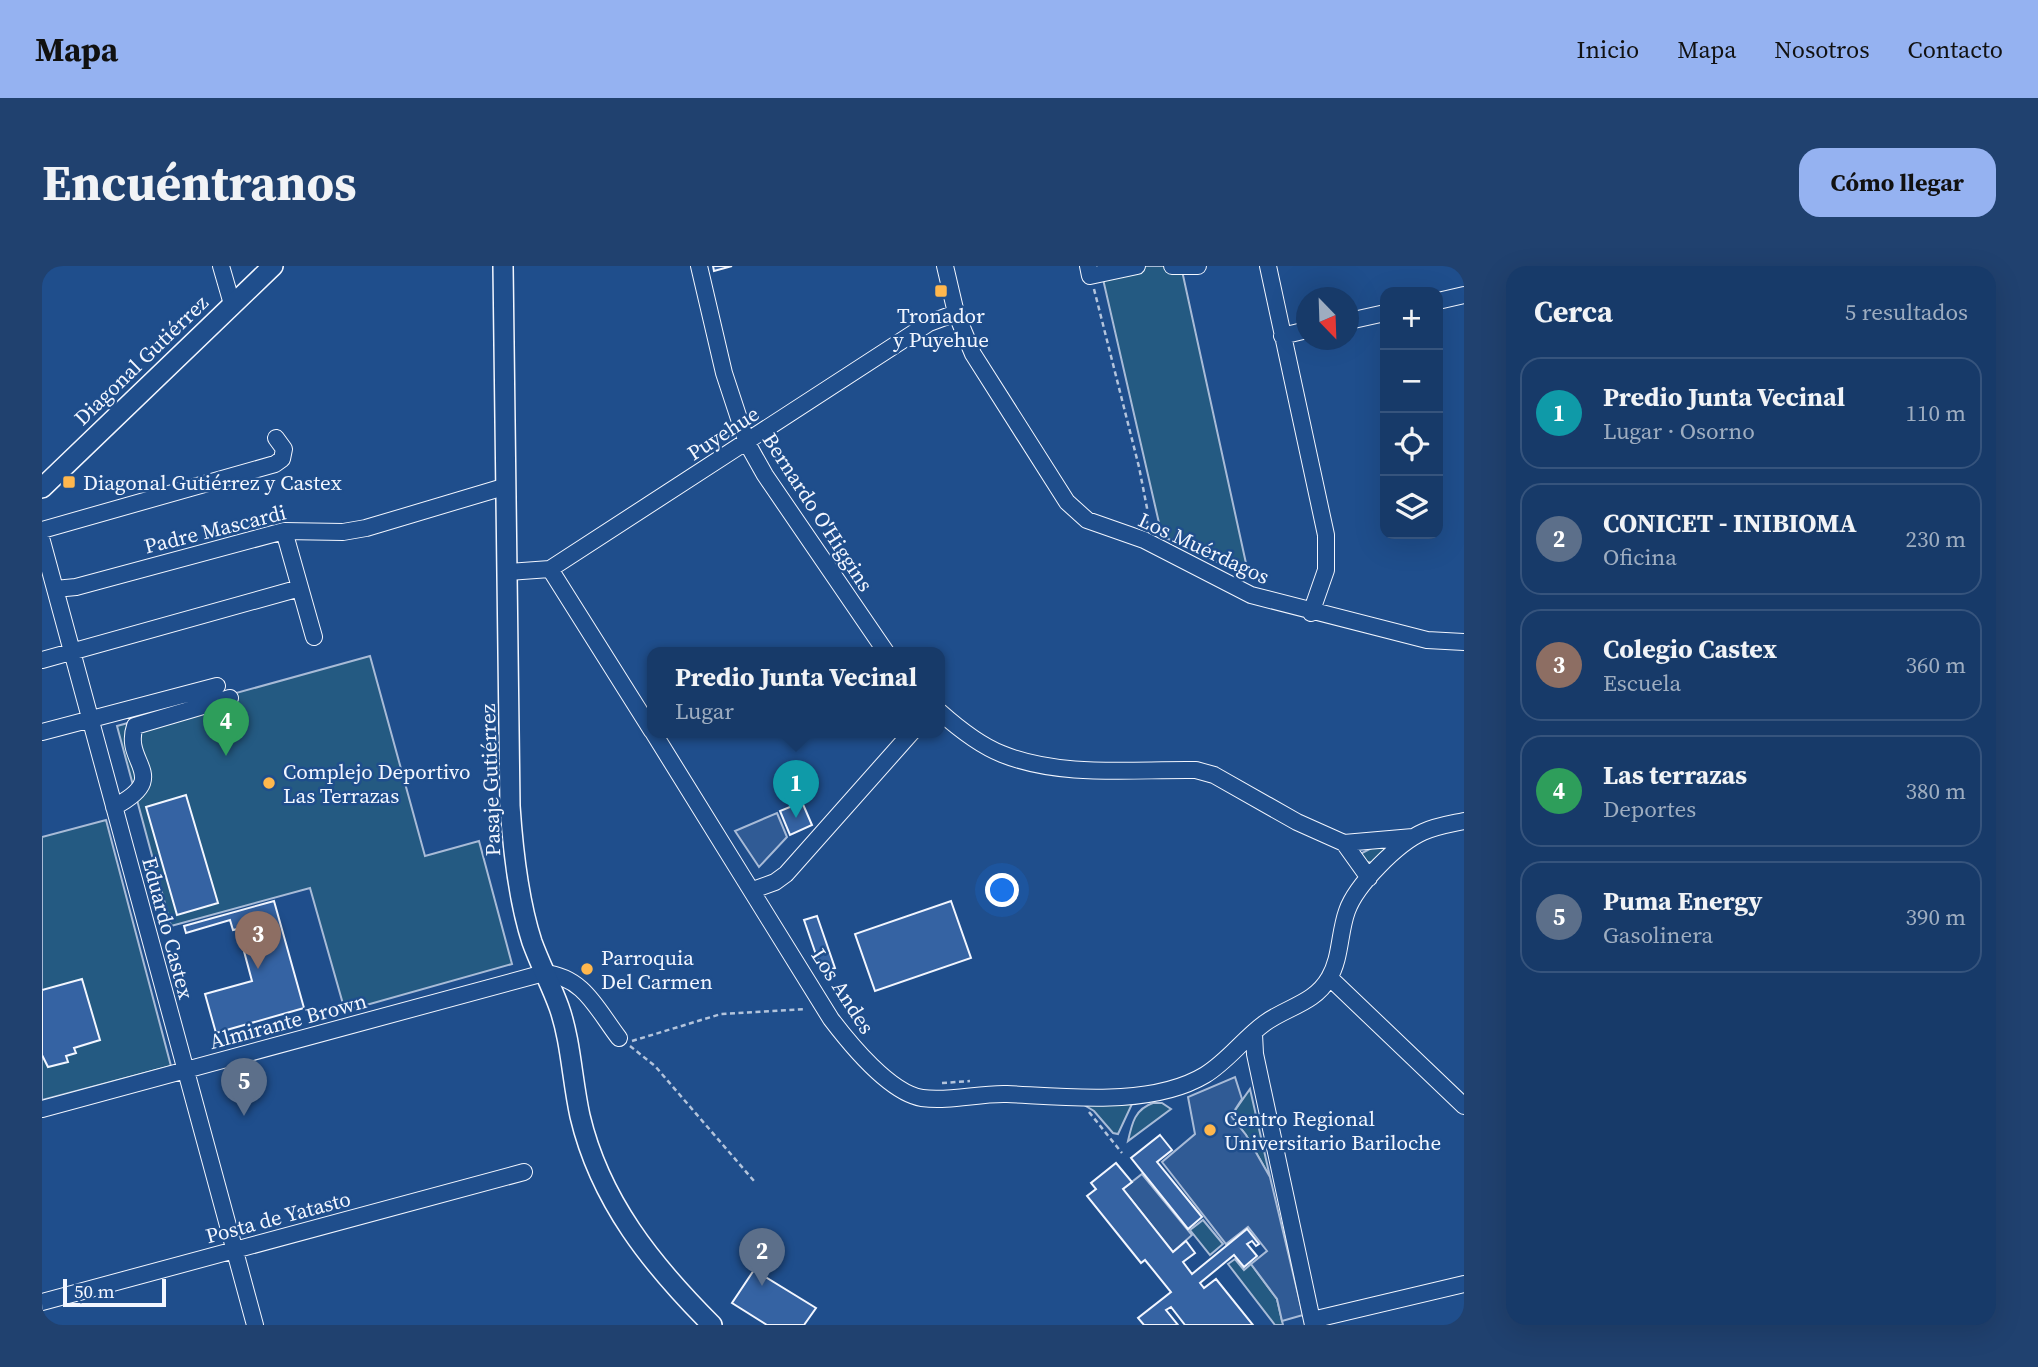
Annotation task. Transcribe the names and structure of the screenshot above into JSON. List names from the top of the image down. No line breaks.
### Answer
{"streets":{"main road":["Diagonal Gutiérrez","Pasaje Gutiérrez"],"street":["Puyehue","Bernardo O'Higgins","Padre Mascardi","Los Muérdagos","Eduardo Castex","Los Andes","Almirante Brown","Posta de Yatasto"]},"crossings":[["Puyehue","Bernardo O'Higgins"],["Puyehue","Los Muérdagos"],["Puyehue","Pasaje Gutiérrez"],["Puyehue","Los Andes"],["Padre Mascardi","Pasaje Gutiérrez"],["Padre Mascardi","Eduardo Castex"],["Pasaje Gutiérrez","Almirante Brown"],["Eduardo Castex","Almirante Brown"],["Eduardo Castex","Posta de Yatasto"]],"places":{"transit":["Tronador y Puyehue","Diagonal Gutiérrez y Castex"],"other":["Complejo Deportivo Las Terrazas","Parroquia Del Carmen","Centro Regional Universitario Bariloche"]},"scale_bar":"50 m","north":"bottom right","page":{"header":"Mapa","nav":["Inicio","Mapa","Nosotros","Contacto"],"buttons":"Cómo llegar","title":"Encuéntranos","heading":["Cerca","5 resultados"],"map_buttons":["+","−"],"list":[{"mark":"1","name":"Predio Junta Vecinal","note":"Lugar · Osorno","value":"110 m"},{"mark":"2","name":"CONICET - INIBIOMA","note":"Oficina","value":"230 m"},{"mark":"3","name":"Colegio Castex","note":"Escuela","value":"360 m"},{"mark":"4","name":"Las terrazas","note":"Deportes","value":"380 m"},{"mark":"5","name":"Puma Energy","note":"Gasolinera","value":"390 m"}],"popup":["Predio Junta Vecinal","Lugar"],"pins":["4","1","3","5","2"],"scale":"50 m"}}
